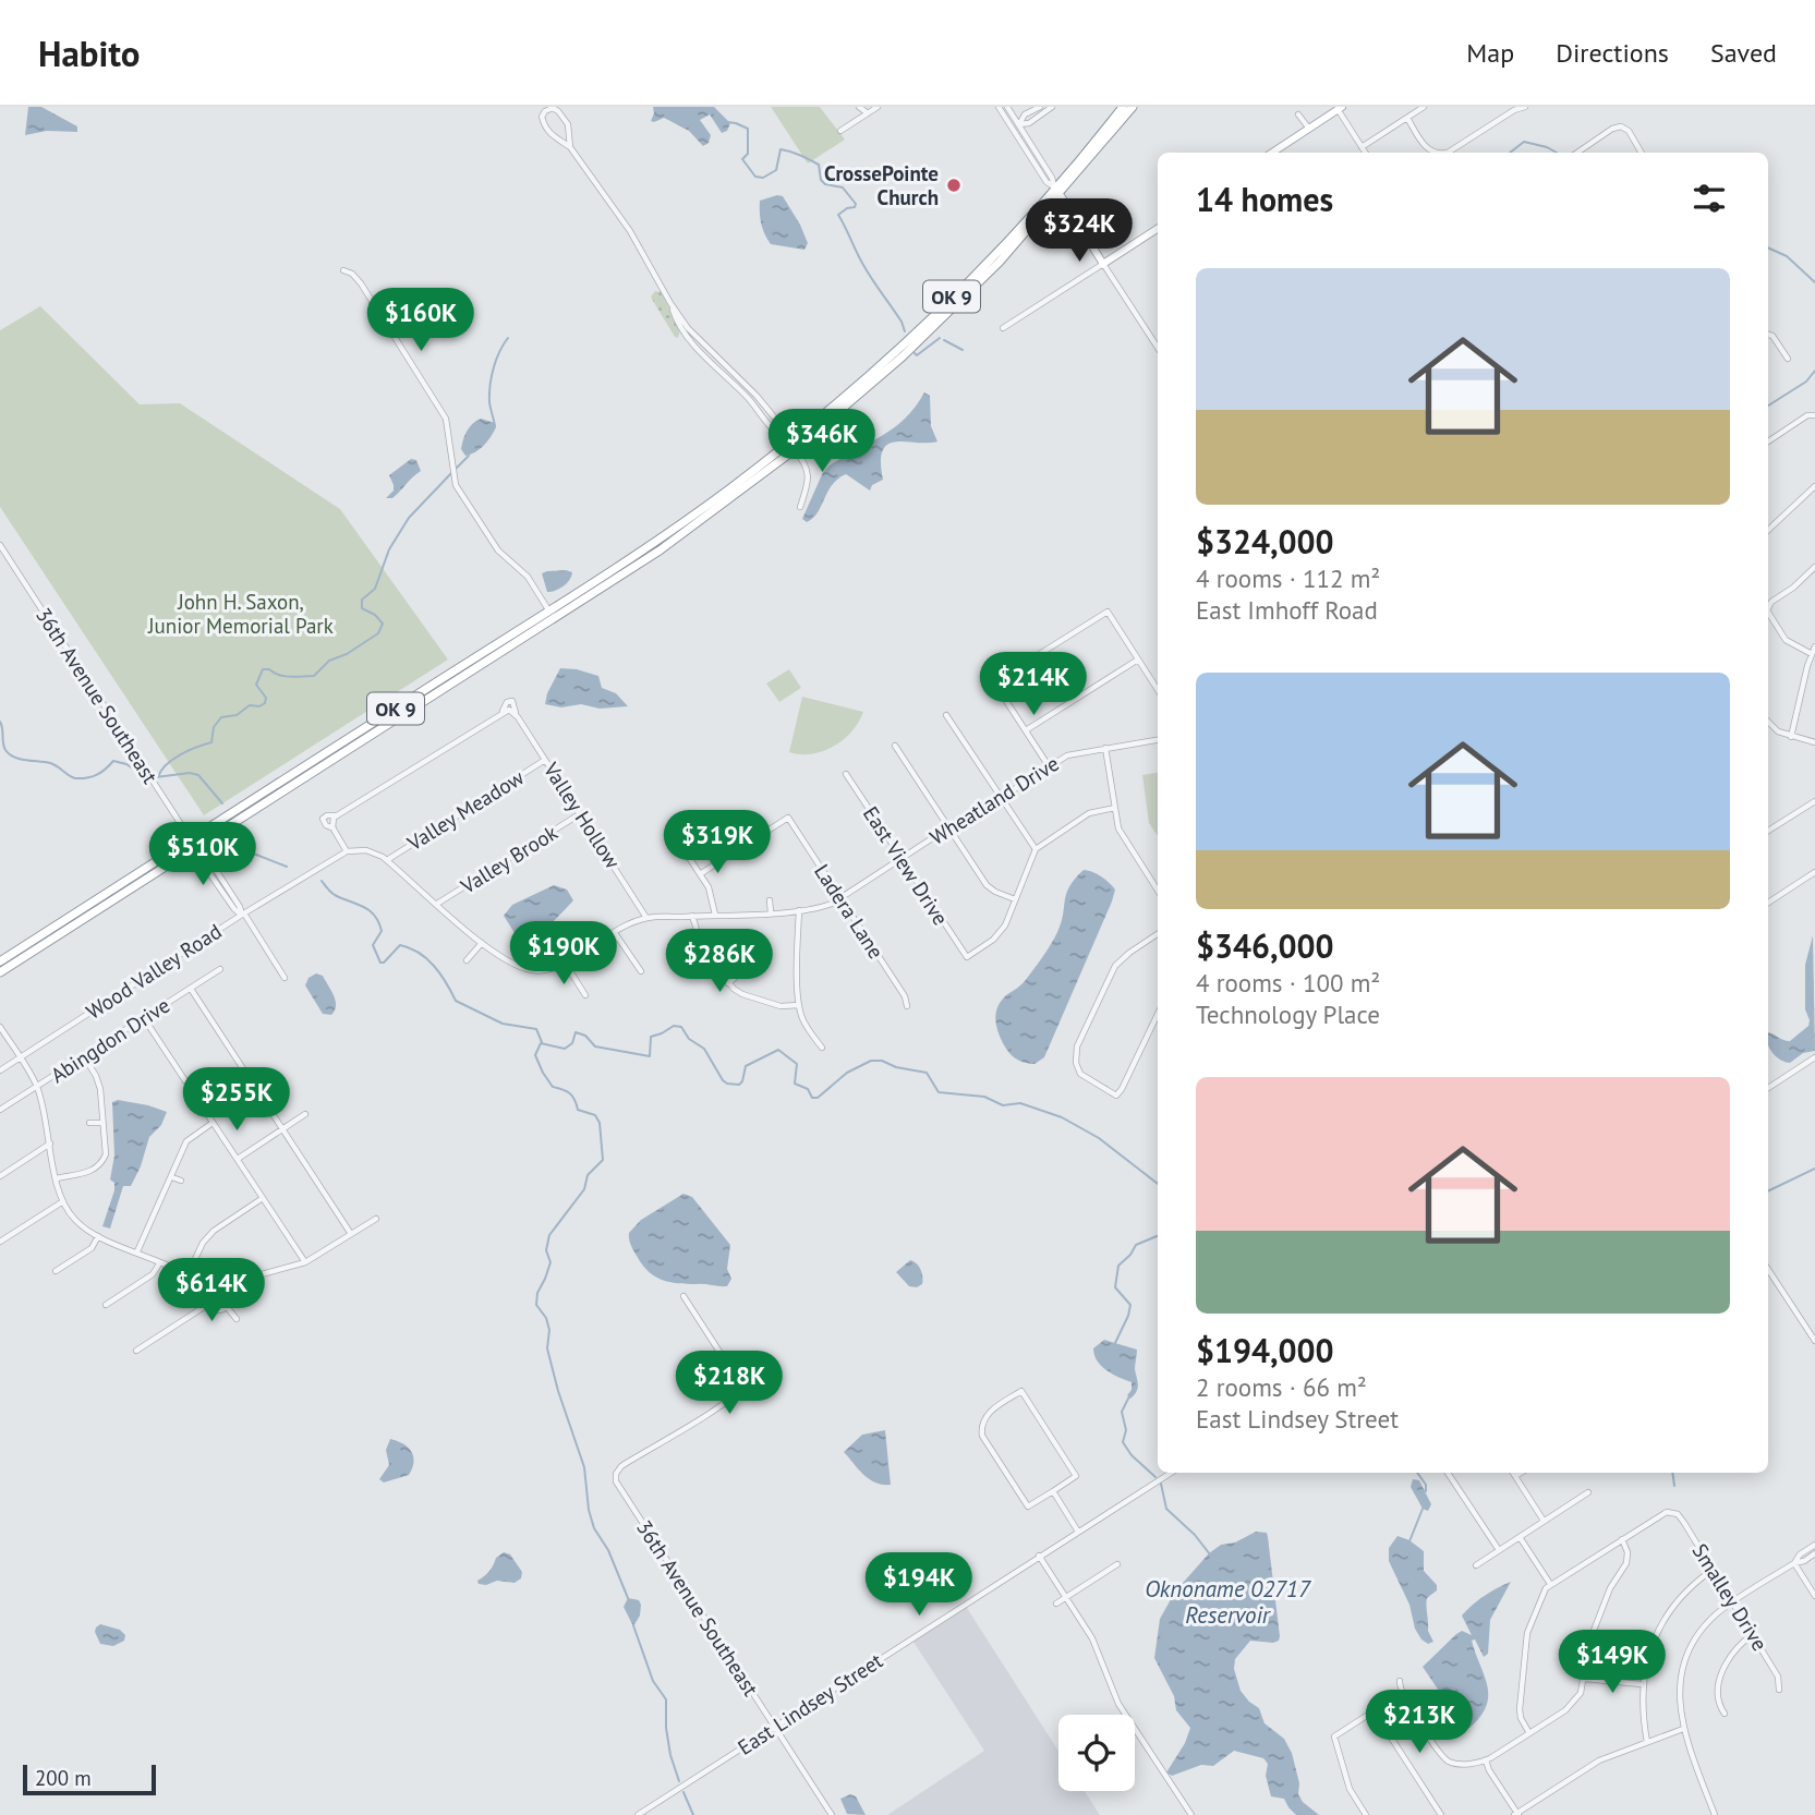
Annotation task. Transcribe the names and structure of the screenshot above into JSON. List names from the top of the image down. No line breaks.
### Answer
{"streets":{"highway":["OK 9"],"street":["36th Avenue Southeast","Wheatland Drive","Valley Meadow","Valley Hollow","Valley Brook","East View Drive","Ladera Lane","Wood Valley Road","Abingdon Drive","Smalley Drive","East Lindsey Street"]},"crossings":[["OK 9","36th Avenue Southeast"],["36th Avenue Southeast","Wood Valley Road"],["36th Avenue Southeast","East Lindsey Street"],["Wheatland Drive","East View Drive"],["Wheatland Drive","Ladera Lane"],["Valley Meadow","Valley Hollow"],["Valley Hollow","Valley Brook"],["Valley Hollow","Wood Valley Road"]],"water":["Oknoname 02717 Reservoir"],"parks":["John H. Saxon, Junior Memorial Park"],"places":["CrossePointe Church"],"scale_bar":"200 m","page":{"header":"Habito","nav":["Map","Directions","Saved"],"heading":"14 homes","price":["$324K","$160K","$346K","$214K","$319K","$510K","$190K","$286K","$255K","$614K","$218K","$194K","$149K","$213K"],"list":[{"name":"$324,000","note":"4 rooms · 112 m² · East Imhoff Road"},{"name":"$346,000","note":"4 rooms · 100 m² · Technology Place"},{"name":"$194,000","note":"2 rooms · 66 m² · East Lindsey Street"}],"scale":"200 m"}}
